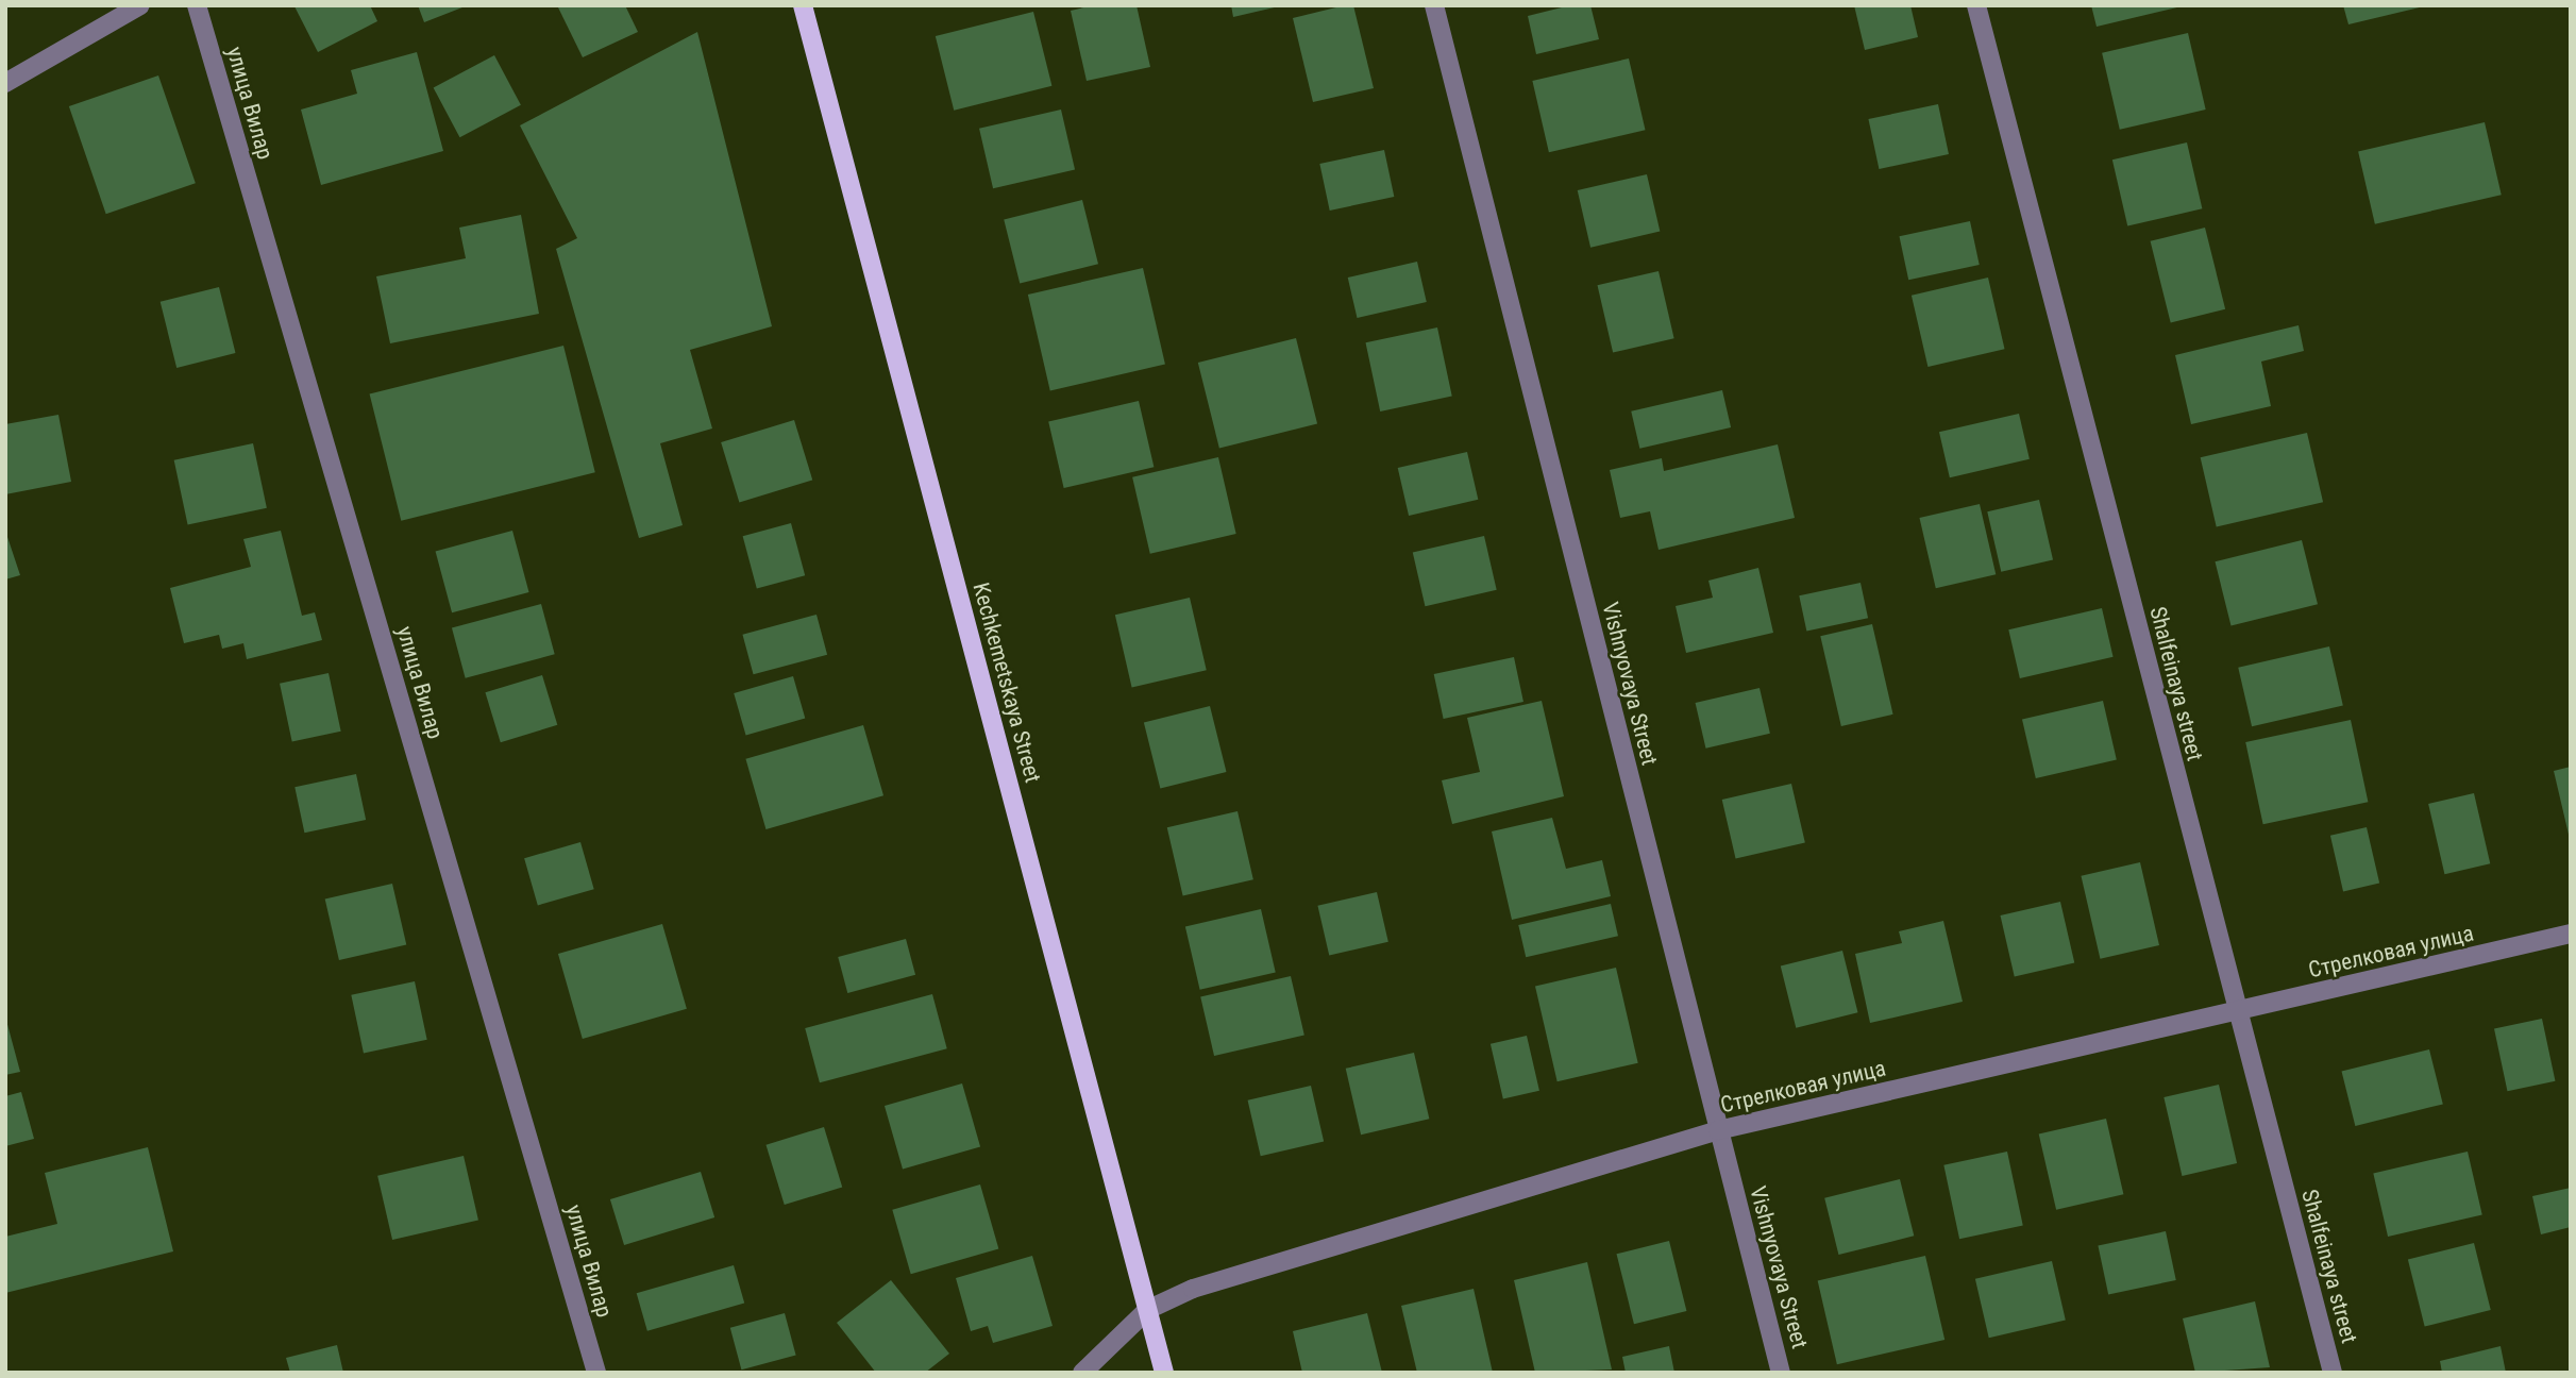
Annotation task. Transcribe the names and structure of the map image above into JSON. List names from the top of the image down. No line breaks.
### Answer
{"streets":{"main road":["Kechkemetskaya Street"],"street":["улица Вилар","Vishnyovaya Street","Shalfeinaya street","Стрелковая улица"]},"crossings":[["Kechkemetskaya Street","Стрелковая улица"],["Vishnyovaya Street","Стрелковая улица"],["Shalfeinaya street","Стрелковая улица"]]}
